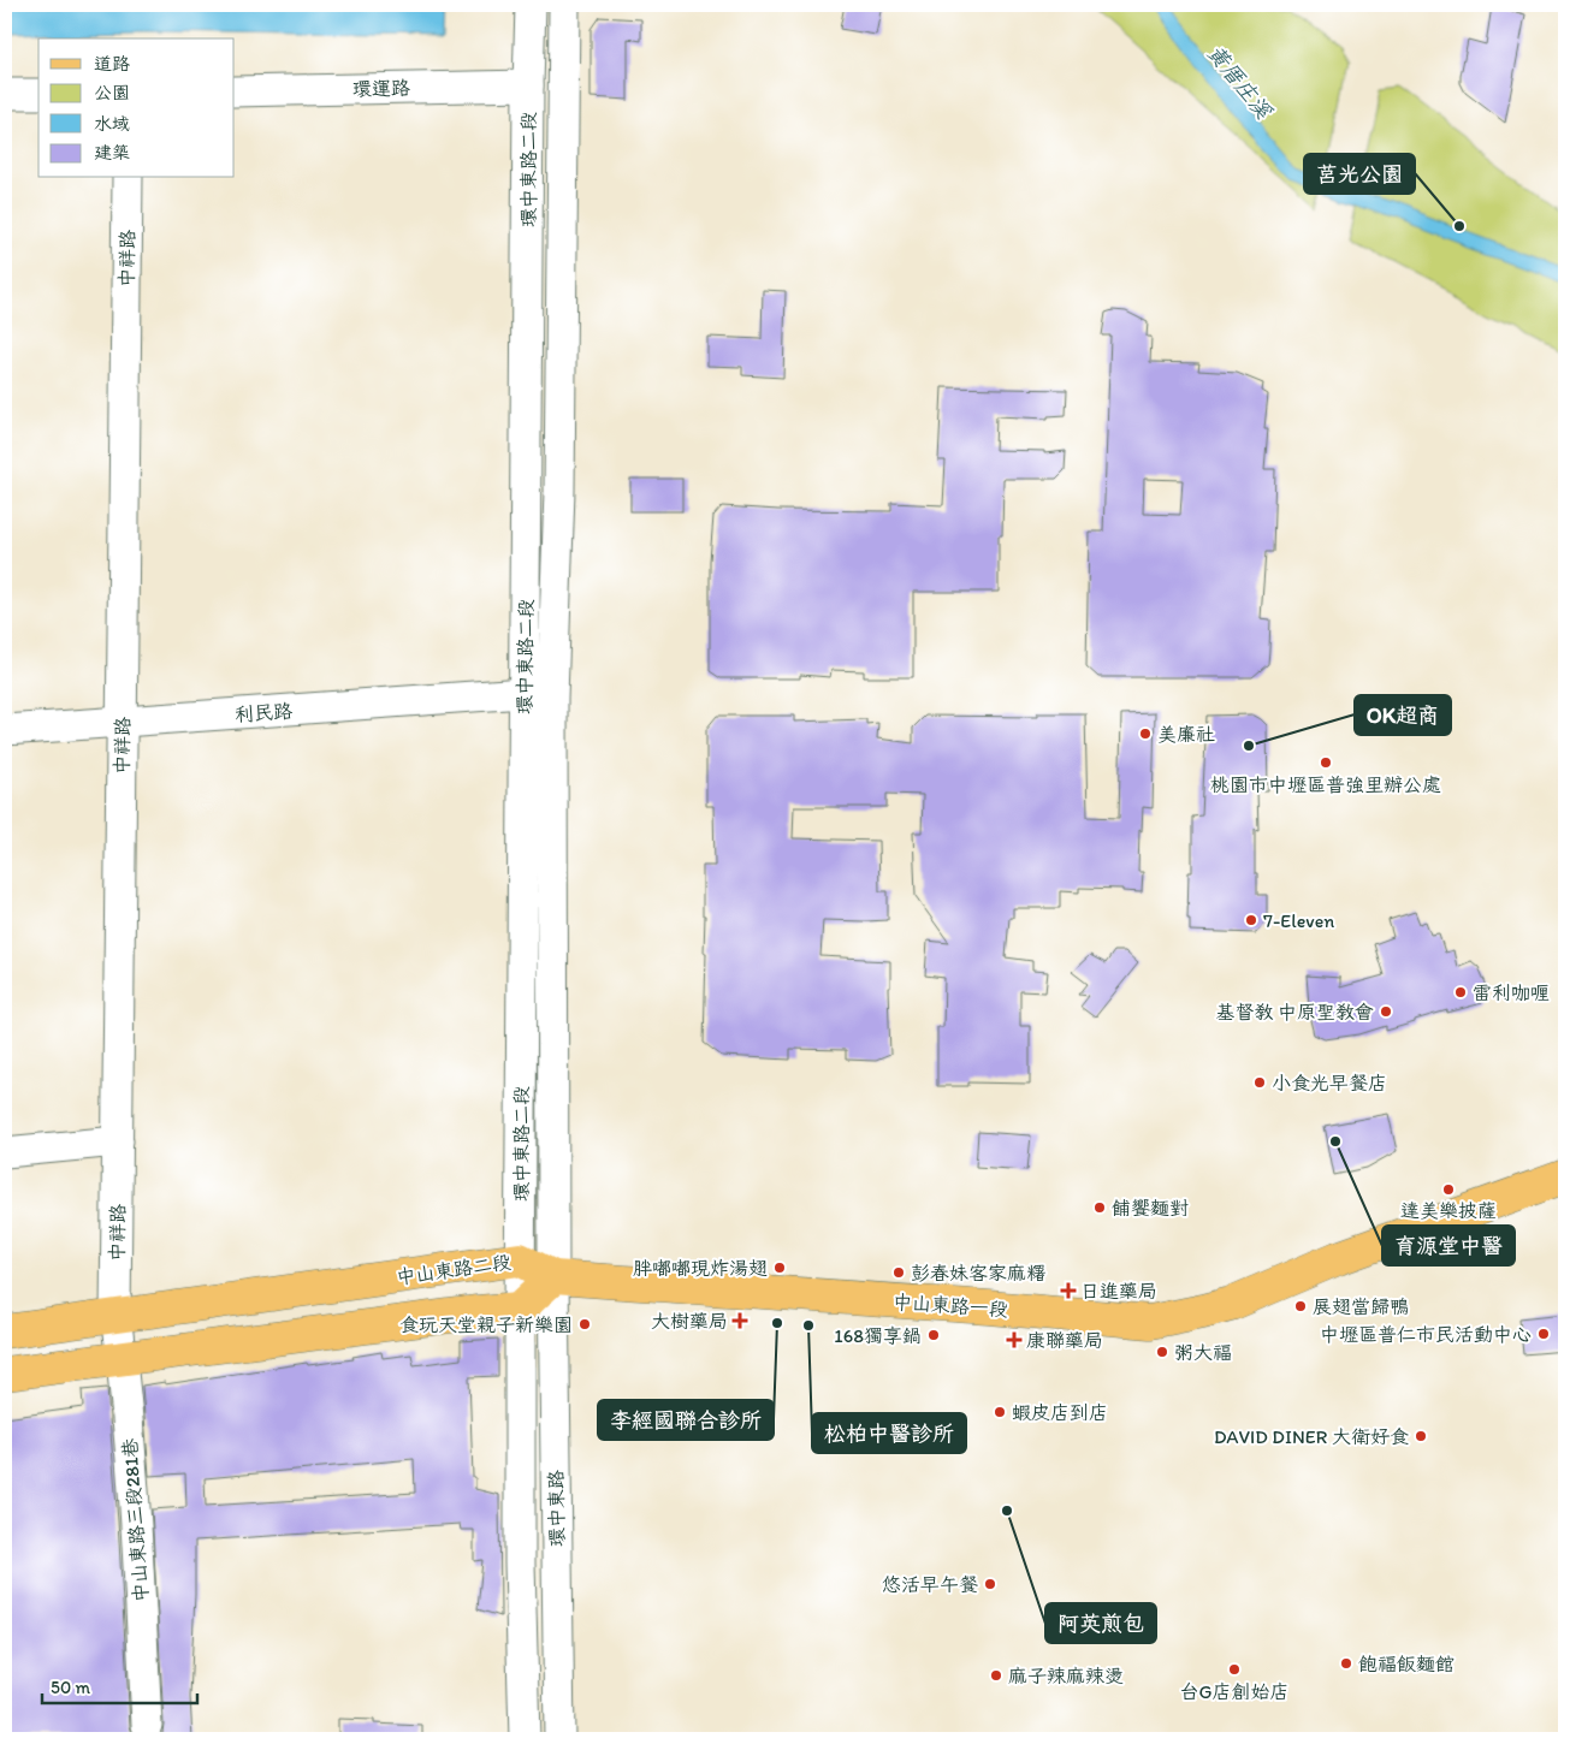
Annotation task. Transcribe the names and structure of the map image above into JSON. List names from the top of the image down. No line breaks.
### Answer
{"streets":{"main road":["中山東路二段","中山東路一段"],"street":["環運路","環中東路二段","中祥路","利民路","環中東路","中山東路三段281巷"]},"crossings":[["環運路","環中東路二段"],["環中東路二段","利民路"],["環中東路二段","中山東路二段"],["環中東路二段","中山東路一段"],["環中東路二段","環中東路"],["中祥路","利民路"],["中祥路","中山東路二段"],["中祥路","中山東路三段281巷"],["中山東路二段","中山東路一段"],["中山東路二段","環中東路"],["中山東路二段","中山東路三段281巷"],["中山東路一段","環中東路"]],"water":["黃厝庄溪"],"places":{"other":["莒光公園","美廉社","OK超商","桃園市中壢區普強里辦公處","7-Eleven","雷利咖喱","基督教 中原聖教會","小食光早餐店","育源堂中醫","達美樂披薩","餔饗麵對","胖嘟嘟現炸湯翅","彭春妹客家麻糬","展翅當歸鴨","李經國聯合診所","食玩天堂親子新樂園","松柏中醫診所","中壢區普仁市民活動中心","168獨享鍋","粥大福","蝦皮店到店","DAVID DINER 大衛好食","阿英煎包","悠活早午餐","飽福飯麵館","台G店創始店","麻子辣麻辣燙"],"health":["日進藥局","大樹藥局","康聯藥局"]},"legend":["道路","公園","水域","建築"],"scale_bar":"50 m"}
